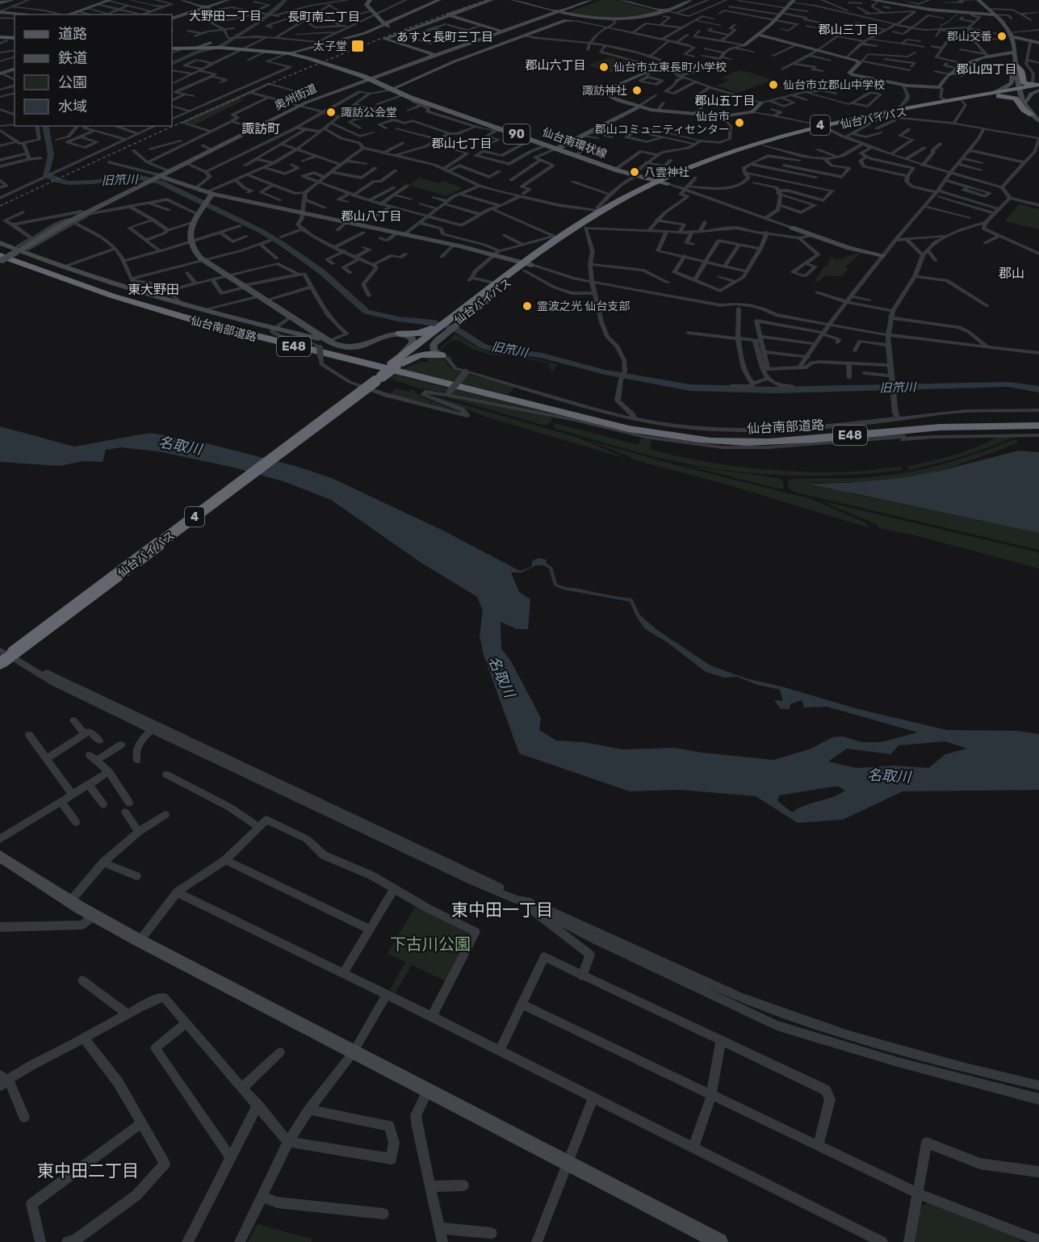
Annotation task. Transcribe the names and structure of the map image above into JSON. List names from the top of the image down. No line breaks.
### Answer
{"streets":{"highway":["仙台バイパス","4","仙台南部道路","E48"],"main road":["90","仙台南環状線"],"street":["奥州街道"]},"crossings":[["奥州街道","仙台南環状線"],["仙台バイパス","仙台南環状線"]],"districts":["大野田一丁目","長町南二丁目","郡山三丁目","あすと長町三丁目","郡山六丁目","郡山四丁目","郡山五丁目","諏訪町","郡山七丁目","郡山八丁目","郡山","東大野田","東中田一丁目","東中田二丁目"],"water":["旧笊川","名取川"],"parks":["下古川公園"],"places":{"other":["郡山交番","仙台市立東長町小学校","仙台市立郡山中学校","諏訪神社","諏訪公会堂","仙台市 郡山コミュニティセンター","八雲神社","霊波之光 仙台支部"],"transit":["太子堂"]},"legend":["道路","鉄道","公園","水域"]}
